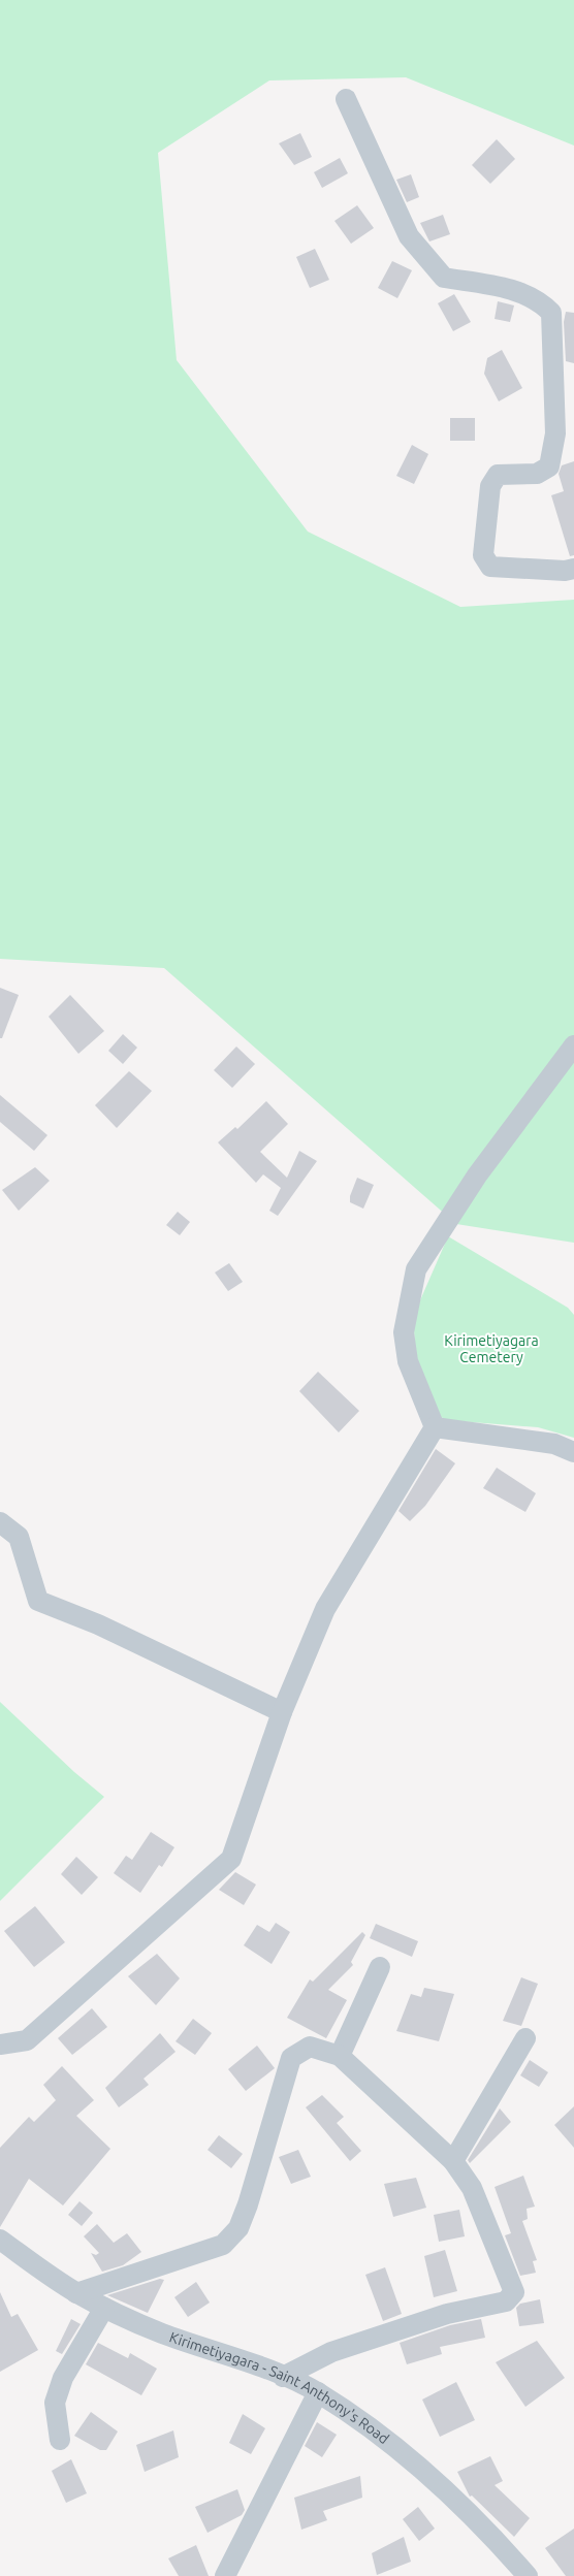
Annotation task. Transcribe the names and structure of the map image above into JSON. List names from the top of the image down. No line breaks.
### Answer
{"streets":{"street":["Kirimetiyagara - Saint Anthony's Road"]},"parks":["Kirimetiyagara Cemetery"]}
